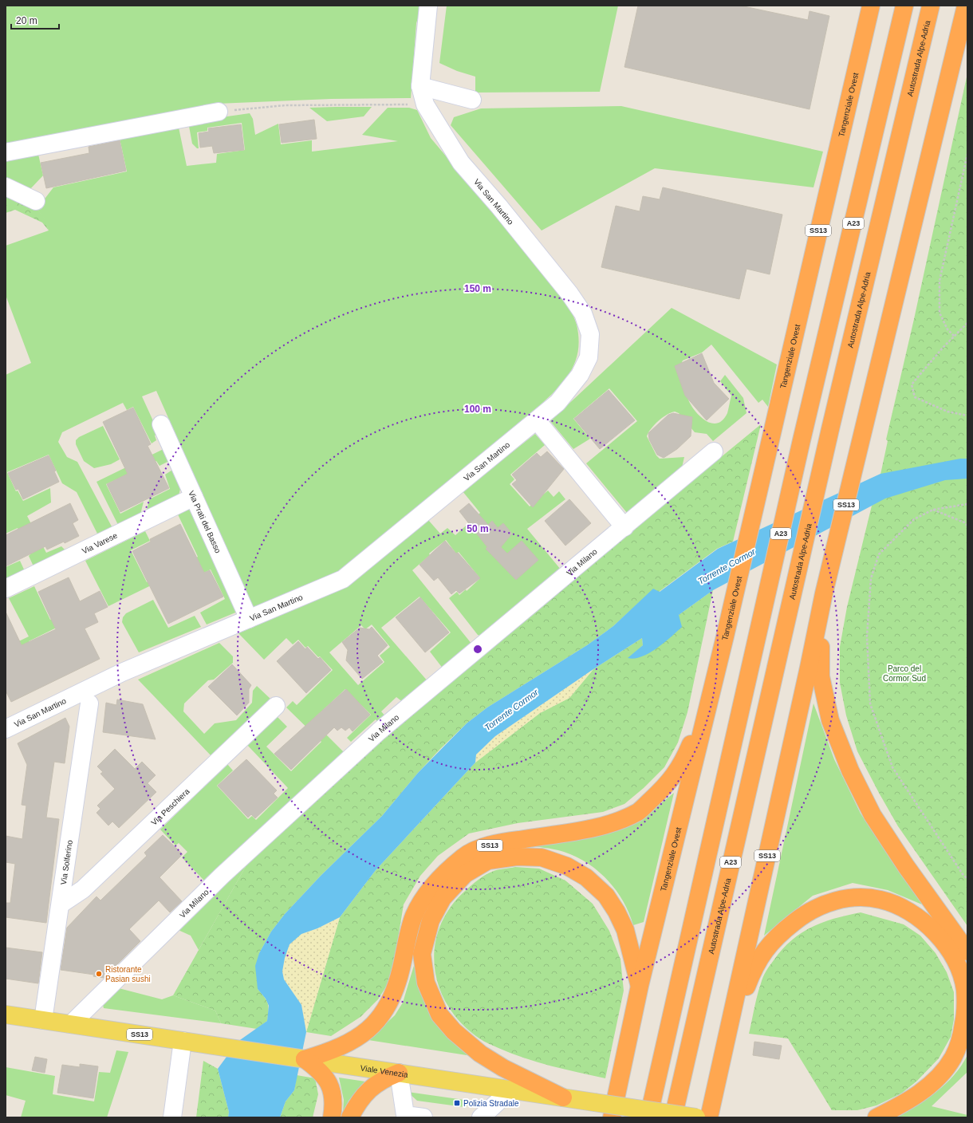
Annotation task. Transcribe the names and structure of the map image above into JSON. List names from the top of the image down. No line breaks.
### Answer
{"streets":{"highway":["Autostrada Alpe-Adria","Tangenziale Ovest","A23","SS13"],"main road":["Viale Venezia"],"street":["Via San Martino","Via Prati del Basso","Via Varese","Via Milano","Via Peschiera","Via Solferino"]},"crossings":[["Tangenziale Ovest","SS13"],["Via San Martino","Via Prati del Basso"],["SS13","Via Milano"],["SS13","Via Solferino"],["SS13","Viale Venezia"],["Via Prati del Basso","Via Varese"],["Via Milano","Viale Venezia"],["Via Peschiera","Via Solferino"]],"water":["Torrente Cormor"],"parks":["Parco del Cormor Sud"],"places":{"other":["Ristorante Pasian sushi"],"transit":["Polizia Stradale"]},"scale_bar":"20 m","rings":["150 m","100 m","50 m"]}
